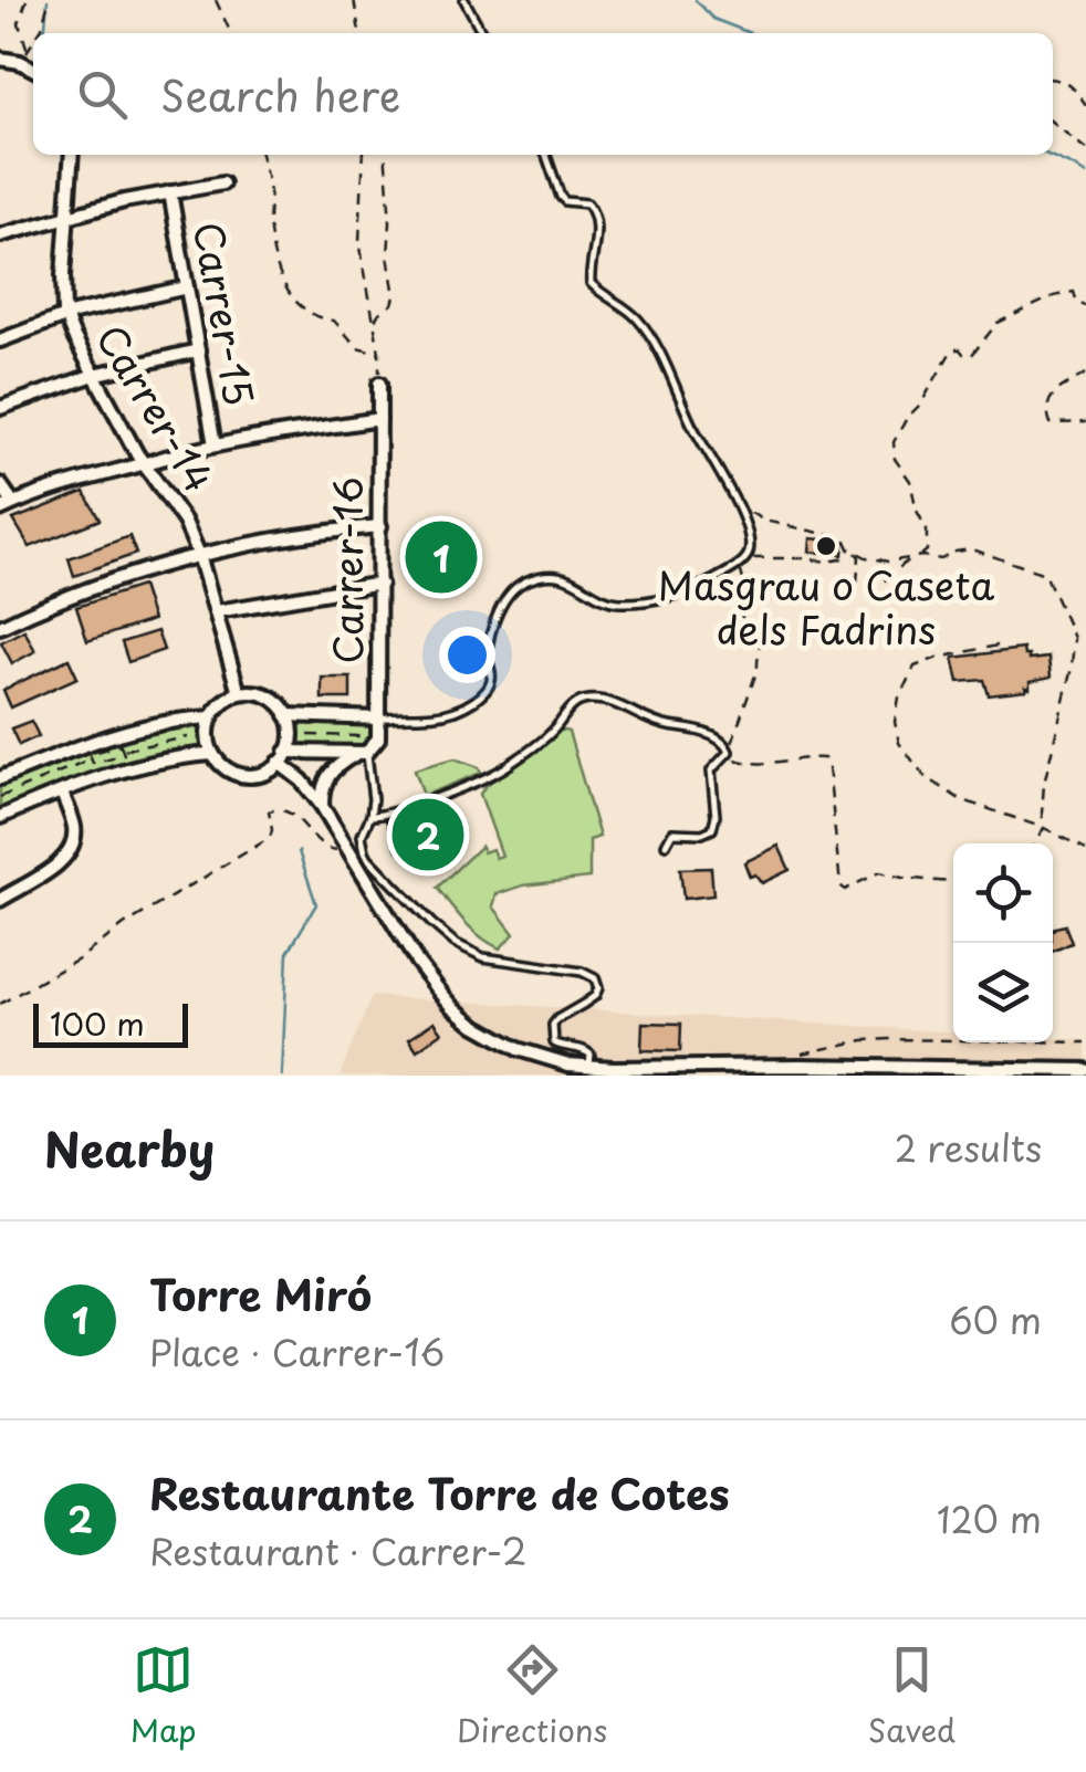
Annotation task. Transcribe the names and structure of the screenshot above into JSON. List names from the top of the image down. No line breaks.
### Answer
{"streets":{"street":["Carrer-15","Carrer-14","Carrer-16"]},"places":["Masgrau o Caseta dels Fadrins"],"scale_bar":"100 m","page":{"search":"Search here","pins":["1","2"],"scale":"100 m","heading":["Nearby","2 results"],"list":[{"mark":"1","name":"Torre Miró","note":"Place · Carrer-16","value":"60 m"},{"mark":"2","name":"Restaurante Torre de Cotes","note":"Restaurant · Carrer-2","value":"120 m"}],"nav":["Map","Directions","Saved"]}}
